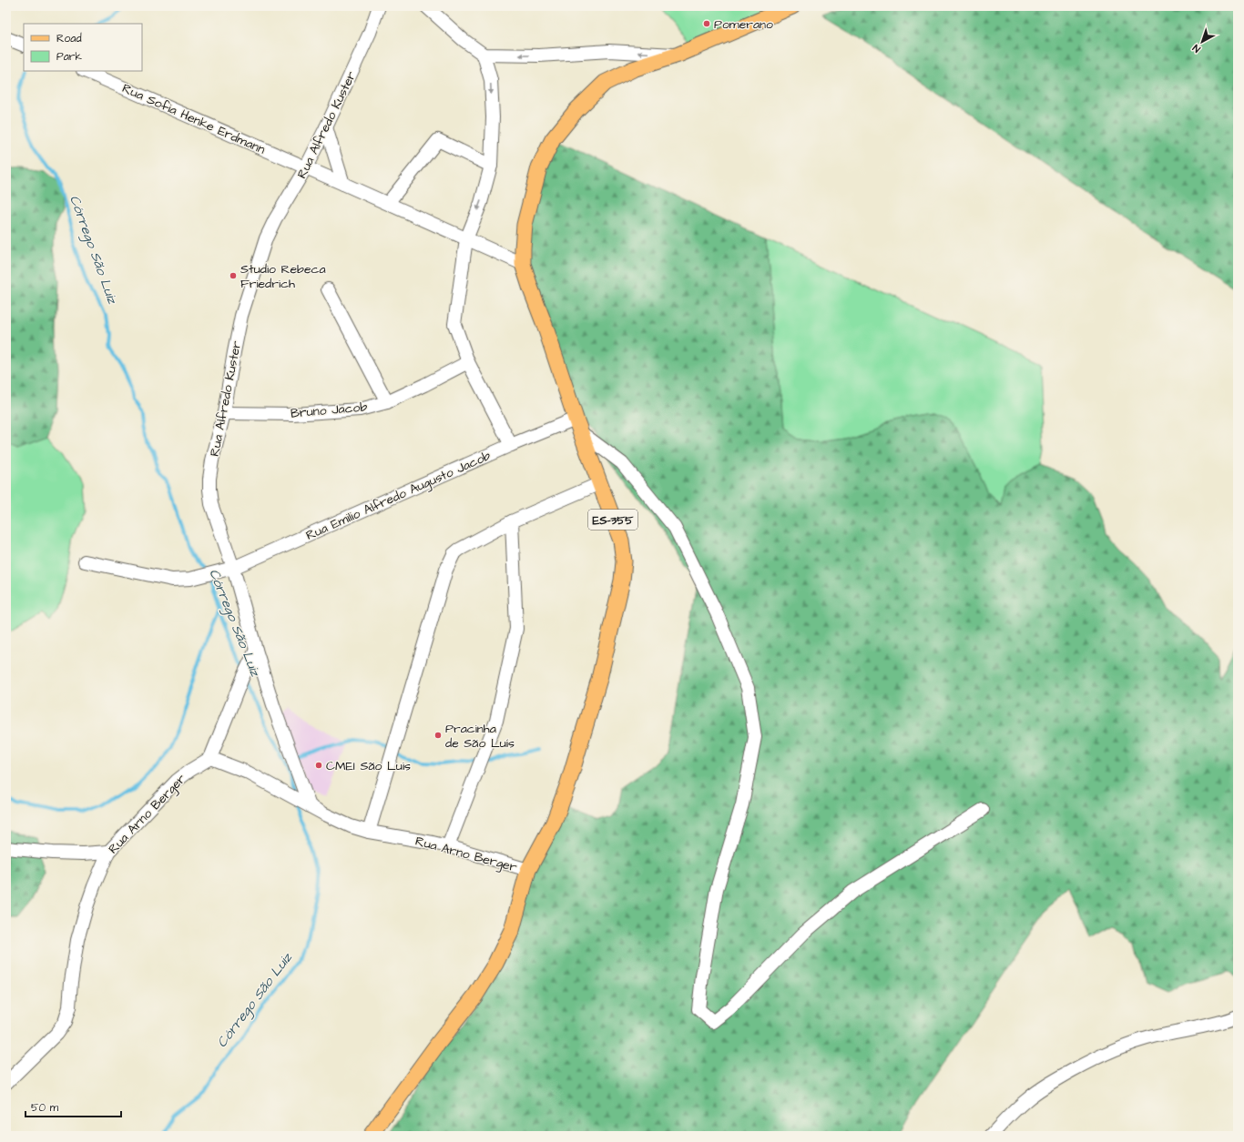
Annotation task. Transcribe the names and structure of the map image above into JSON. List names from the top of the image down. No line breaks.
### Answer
{"streets":{"main road":["ES-355"],"street":["Rua Sofia Henke Erdmann","Rua Alfredo Kuster","Bruno Jacob","Rua Emilio Alfredo Augusto Jacob","Rua Arno Berger"]},"crossings":[["Rua Sofia Henke Erdmann","Rua Alfredo Kuster"],["Rua Sofia Henke Erdmann","ES-355"],["Rua Alfredo Kuster","Bruno Jacob"],["Rua Alfredo Kuster","Rua Emilio Alfredo Augusto Jacob"],["Rua Alfredo Kuster","Rua Arno Berger"],["Rua Emilio Alfredo Augusto Jacob","ES-355"],["ES-355","Rua Arno Berger"]],"water":["Córrego São Luiz"],"places":["Pomerano","Studio Rebeca Friedrich","Pracinha de São Luís","CMEI São Luis"],"legend":["Road","Park"],"scale_bar":"50 m","north":"bottom left"}
